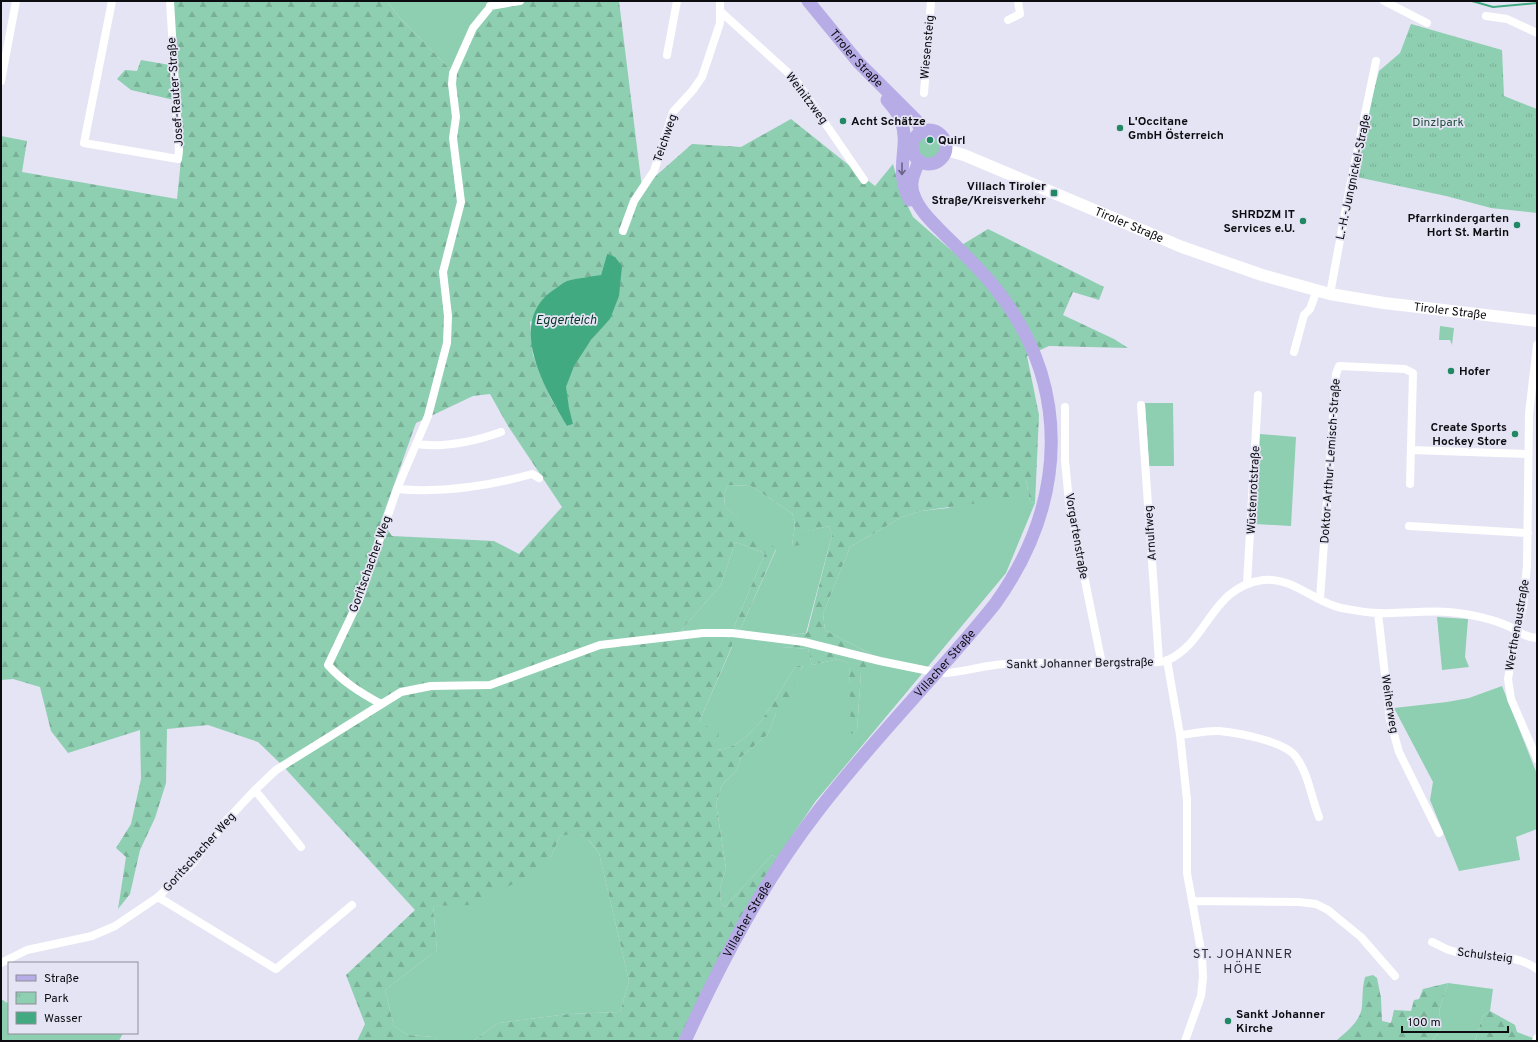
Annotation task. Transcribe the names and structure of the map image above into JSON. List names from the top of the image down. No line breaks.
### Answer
{"streets":{"main road":["Tiroler Straße","Villacher Straße"],"street":["Wiesensteig","Josef-Rauter-Straße","Weinitzweg","Teichweg","L.-H.-Jungnickel-Straße","Doktor-Arthur-Lemisch-Straße","Wüstenrotstraße","Arnulfweg","Vorgartenstraße","Goritschacher Weg","Werthenaustraße","Sankt Johanner Bergstraße","Weiherweg","Schulsteig"]},"crossings":[["Tiroler Straße","L.-H.-Jungnickel-Straße"],["Weinitzweg","Teichweg"],["Arnulfweg","Sankt Johanner Bergstraße"],["Vorgartenstraße","Sankt Johanner Bergstraße"]],"districts":["ST. JOHANNER HÖHE"],"water":["Eggerteich"],"parks":["Dinzlpark"],"places":{"other":["Acht Schätze","L'Occitane GmbH Österreich","Quirl","SHRDZM IT Services e.U.","Pfarrkindergarten Hort St. Martin","Hofer","Create Sports Hockey Store","Sankt Johanner Kirche"],"transit":["Villach Tiroler Straße/Kreisverkehr"]},"legend":["Straße","Park","Wasser"],"scale_bar":"100 m"}
